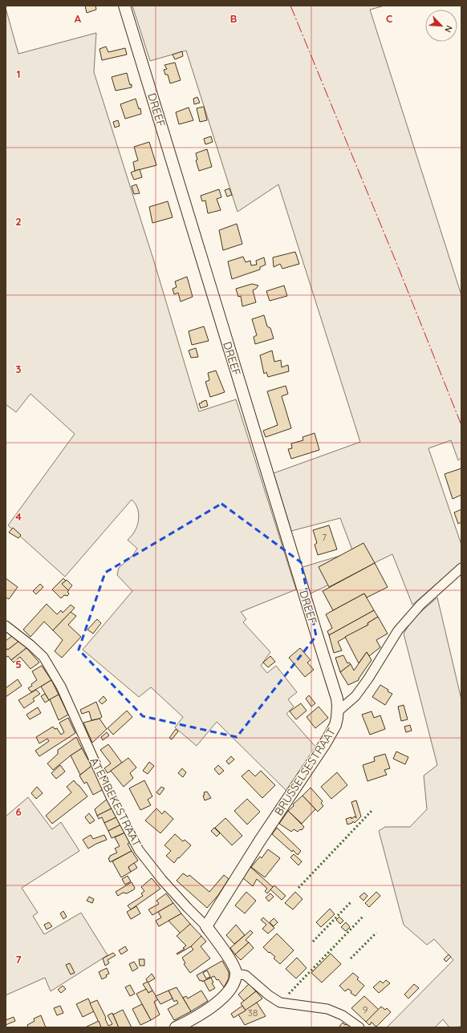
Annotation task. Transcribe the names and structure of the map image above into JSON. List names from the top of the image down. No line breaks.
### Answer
{"streets":{"street":["DREEF","BRUSSELSESTRAAT","ATEMBEKESTRAAT"]},"crossings":[["DREEF","BRUSSELSESTRAAT"],["BRUSSELSESTRAAT","ATEMBEKESTRAAT"]],"house_numbers":["7","9","38"],"north":"bottom right","grid":{"columns":["A","B","C"],"rows":["1","2","3","4","5","6","7"]}}
